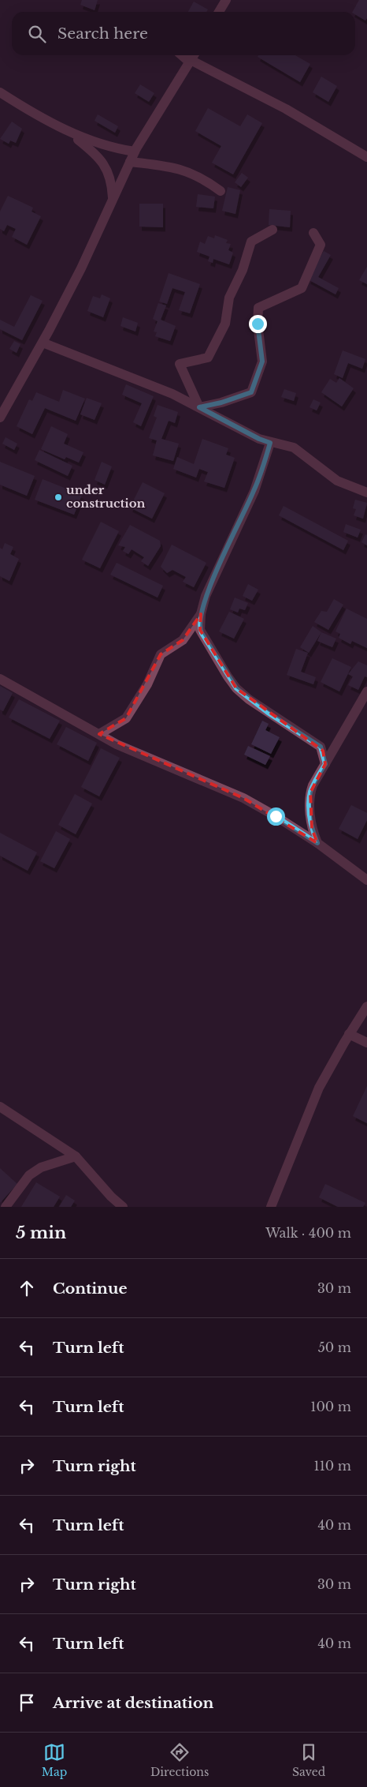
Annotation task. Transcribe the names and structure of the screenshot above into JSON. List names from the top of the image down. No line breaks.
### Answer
{"places":["under construction"],"page":{"search":"Search here","heading":["5 min","Walk · 400 m"],"list":[["Continue","30 m"],["Turn left","50 m"],["Turn left","100 m"],["Turn right","110 m"],["Turn left","40 m"],["Turn right","30 m"],["Turn left","40 m"],"Arrive at destination"],"nav":["Map","Directions","Saved"]}}
